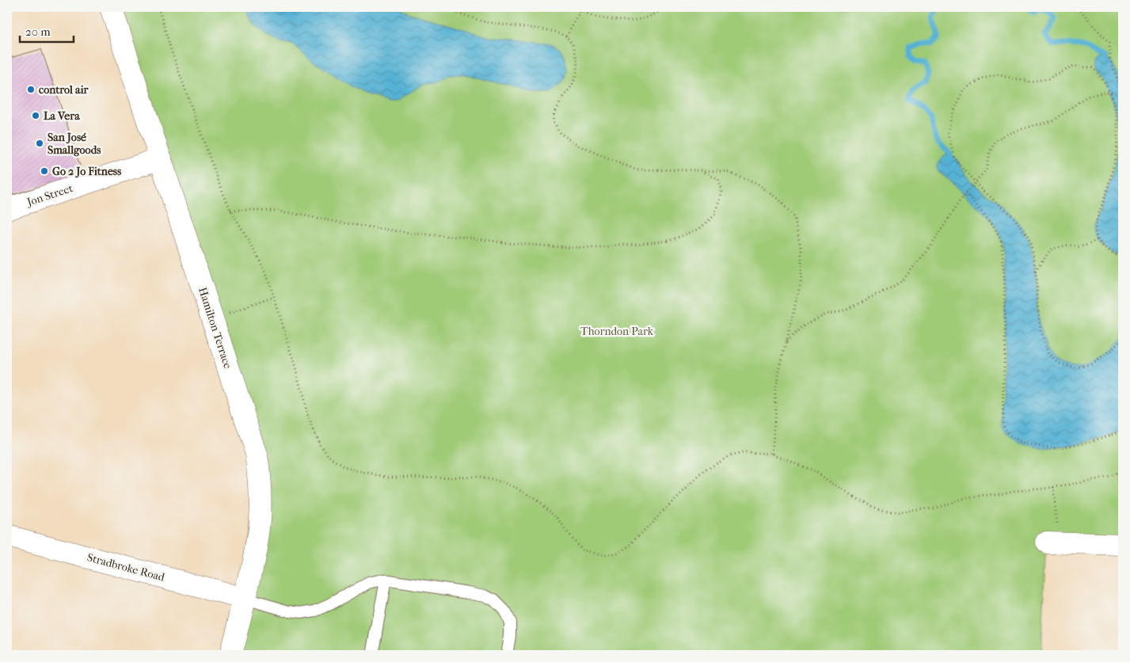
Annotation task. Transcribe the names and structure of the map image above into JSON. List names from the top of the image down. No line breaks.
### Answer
{"streets":{"street":["Jon Street","Hamilton Terrace","Stradbroke Road"]},"crossings":[["Jon Street","Hamilton Terrace"],["Hamilton Terrace","Stradbroke Road"]],"parks":["Thorndon Park"],"places":["control air","La Vera","San José Smallgoods","Go 2 Jo Fitness"],"scale_bar":"20 m"}
